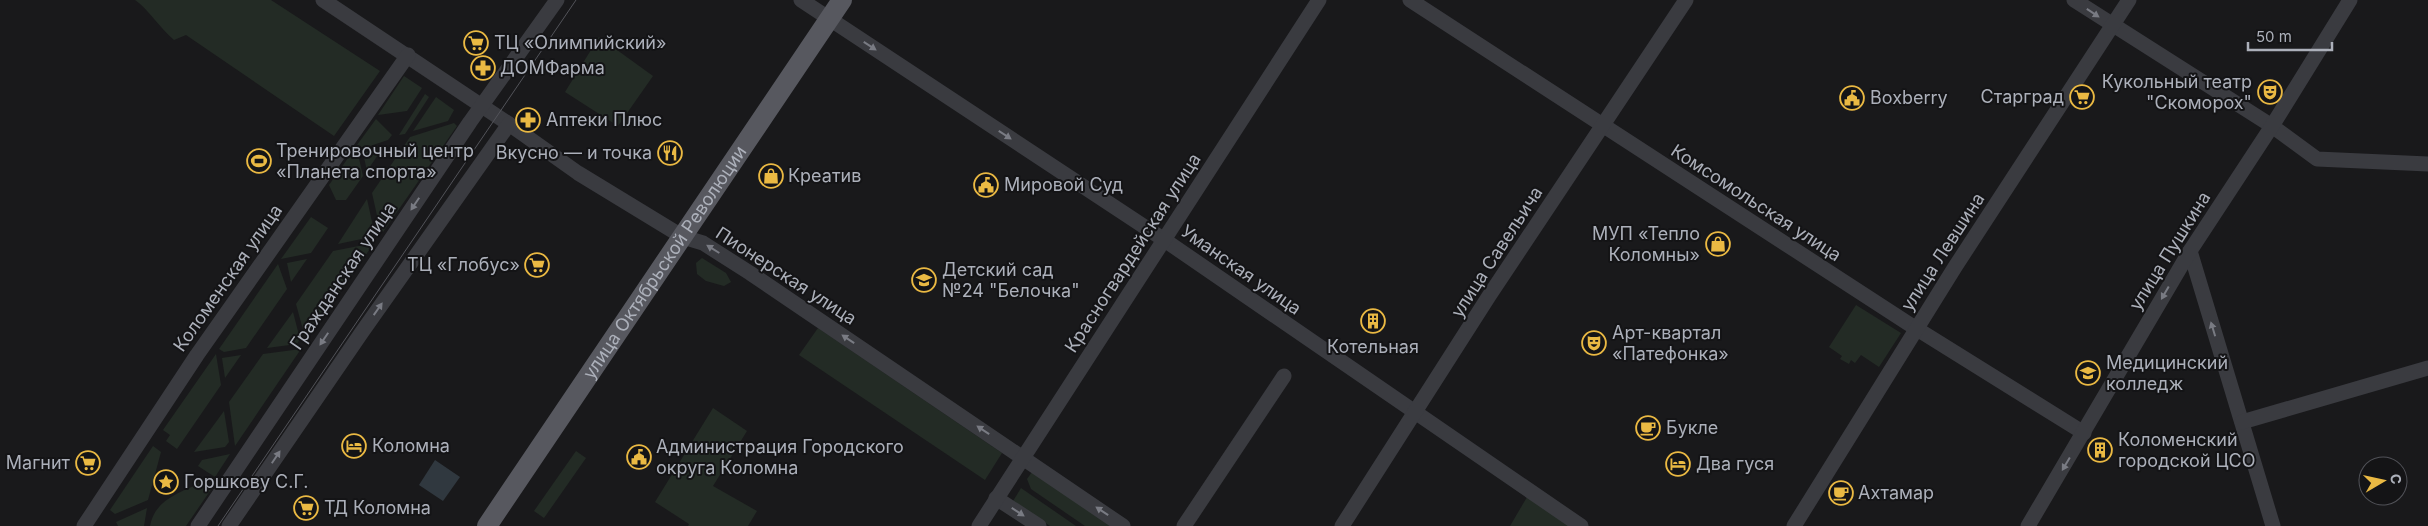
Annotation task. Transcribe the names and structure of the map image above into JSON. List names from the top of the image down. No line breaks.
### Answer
{"streets":{"main road":["улица Октябрьской Революции"],"street":["Комсомольская улица","улица Пушкина","улица Савельича","улица Левшина","Красногвардейская улица","Уманская улица","Гражданская улица","Пионерская улица","Коломенская улица"]},"crossings":[["Комсомольская улица","улица Пушкина"],["Комсомольская улица","улица Савельича"],["Комсомольская улица","улица Левшина"],["улица Савельича","Уманская улица"],["Красногвардейская улица","Уманская улица"],["Красногвардейская улица","Пионерская улица"],["улица Октябрьской Революции","Уманская улица"],["улица Октябрьской Революции","Пионерская улица"],["Гражданская улица","Пионерская улица"],["Пионерская улица","Коломенская улица"]],"one_way":["улица Пушкина","Уманская улица","Пионерская улица"],"places":{"supermarket":["ТЦ «Олимпийский»","Старград","ТЦ «Глобус»","Магнит","ТД Коломна"],"pharmacy":["ДОМФарма","Аптеки Плюс"],"theatre":["Кукольный театр \"Скоморох\"","Арт-квартал «Патефонка»"],"public building":["Boxberry","Мировой Суд","Администрация Городского округа Коломна"],"restaurant":["Вкусно — и точка"],"sports":["Тренировочный центр «Планета спорта»"],"shop":["Креатив","МУП «Тепло Коломны»"],"school or university":["Детский сад №24 \"Белочка\"","Медицинский колледж"],"building":["Котельная","Коломенский городской ЦСО"],"cafe":["Букле","Ахтамар"],"hotel":["Коломна","Два гуся"],"place":["Горшкову С.Г."]},"scale_bar":"50 m","north":"right"}
